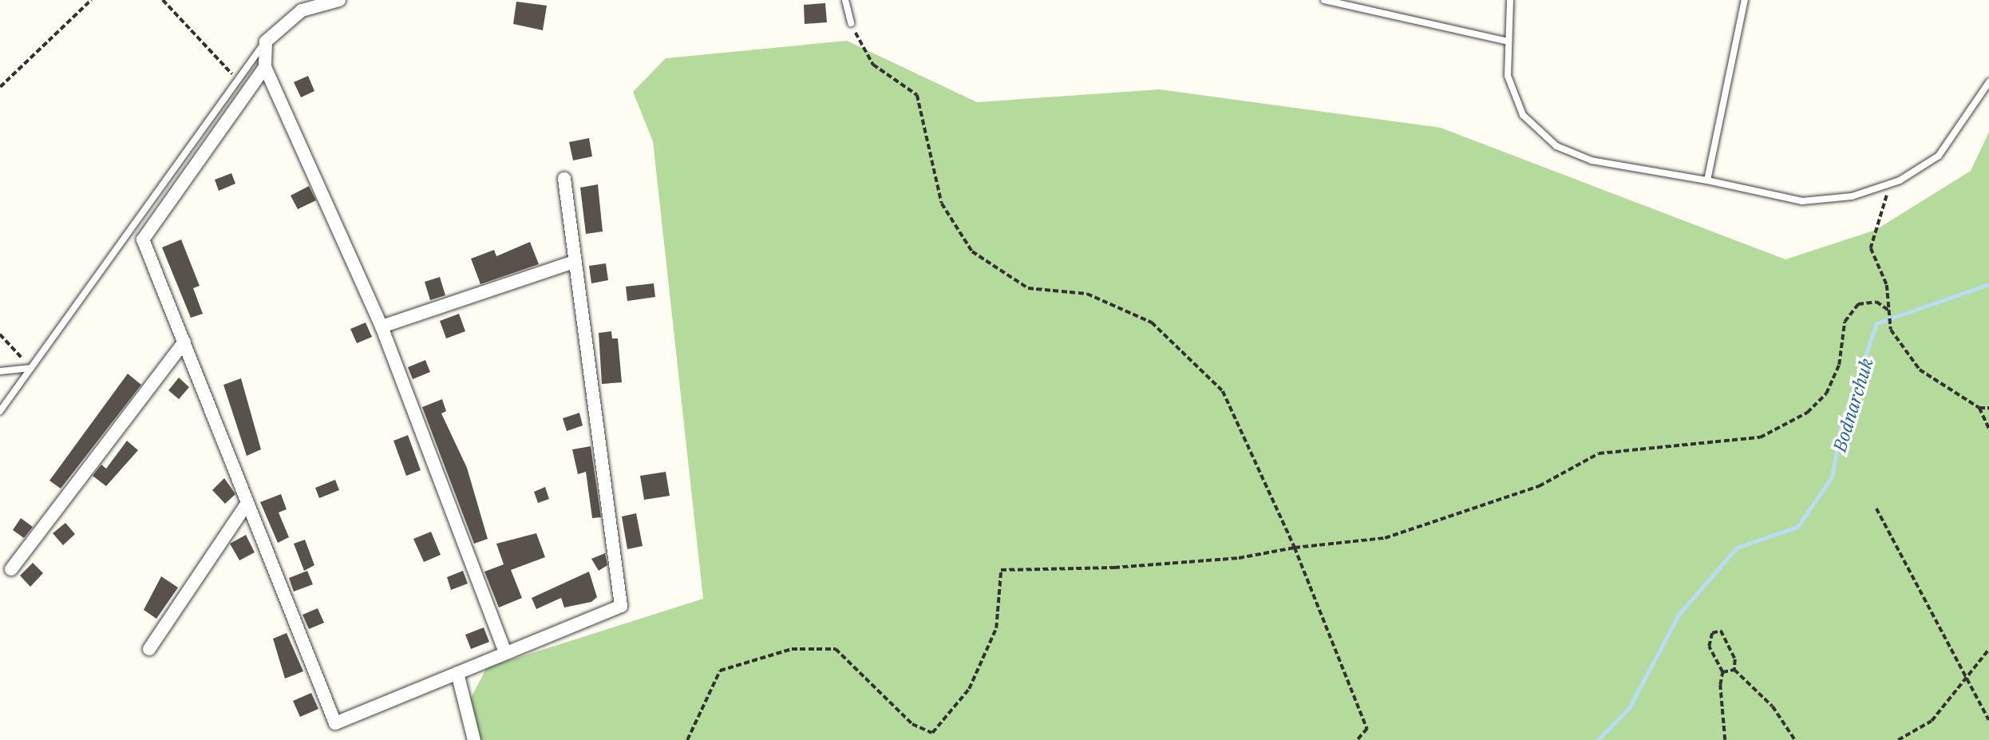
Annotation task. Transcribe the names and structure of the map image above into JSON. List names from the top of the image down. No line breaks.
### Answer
{"water":["Bodnarchuk"]}
